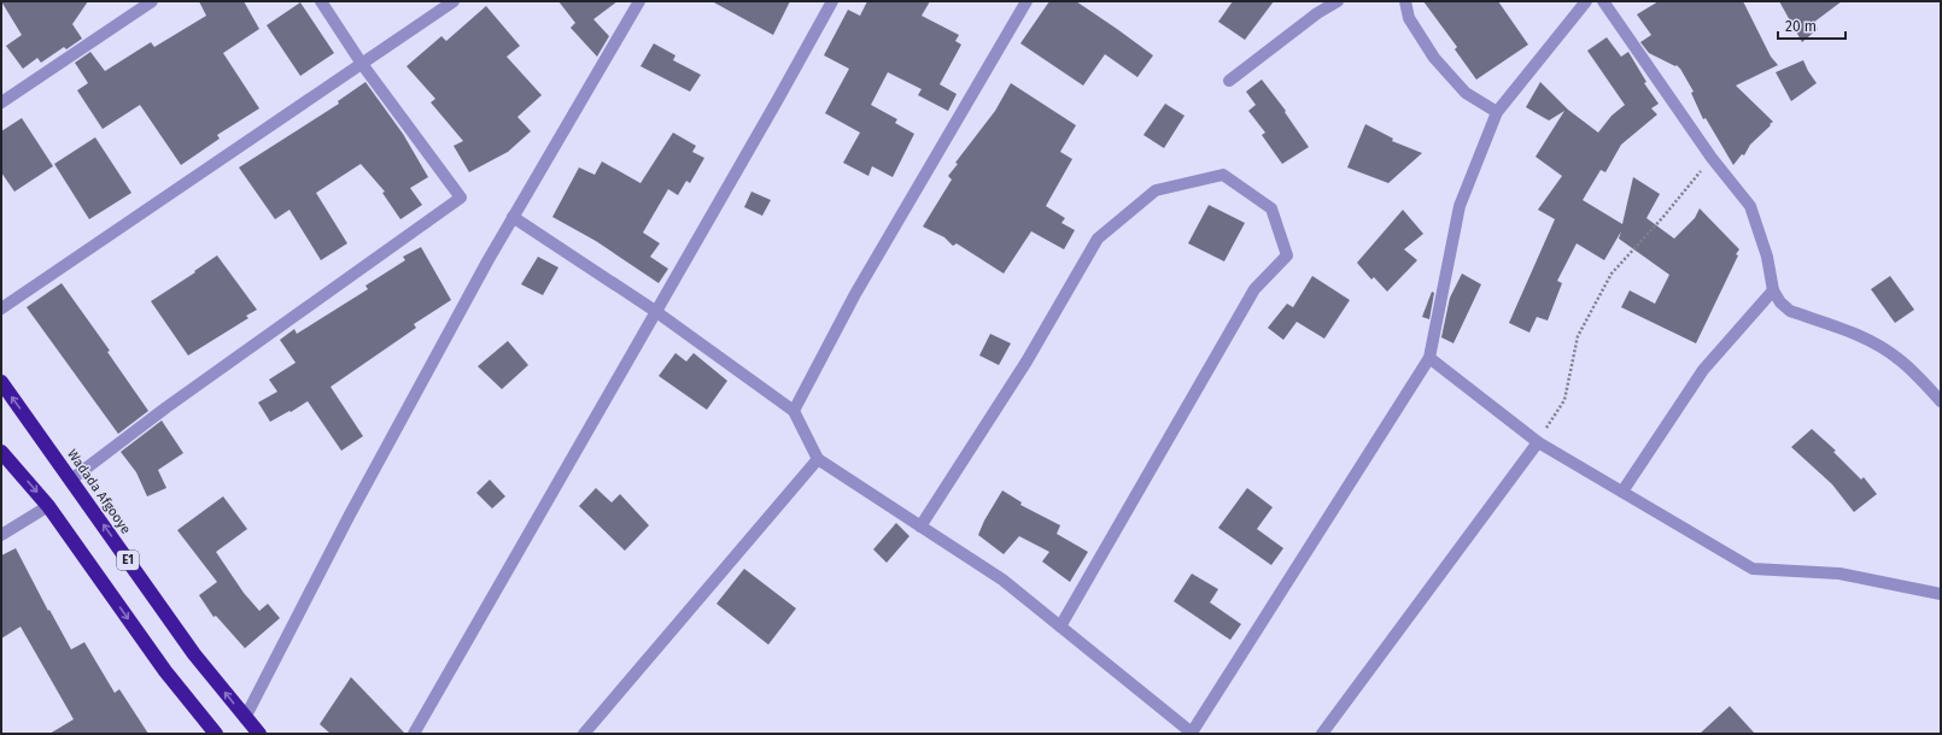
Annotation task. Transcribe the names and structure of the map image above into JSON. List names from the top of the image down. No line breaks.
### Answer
{"streets":{"highway":["Wadada Afgooye","E1"]},"scale_bar":"20 m"}
